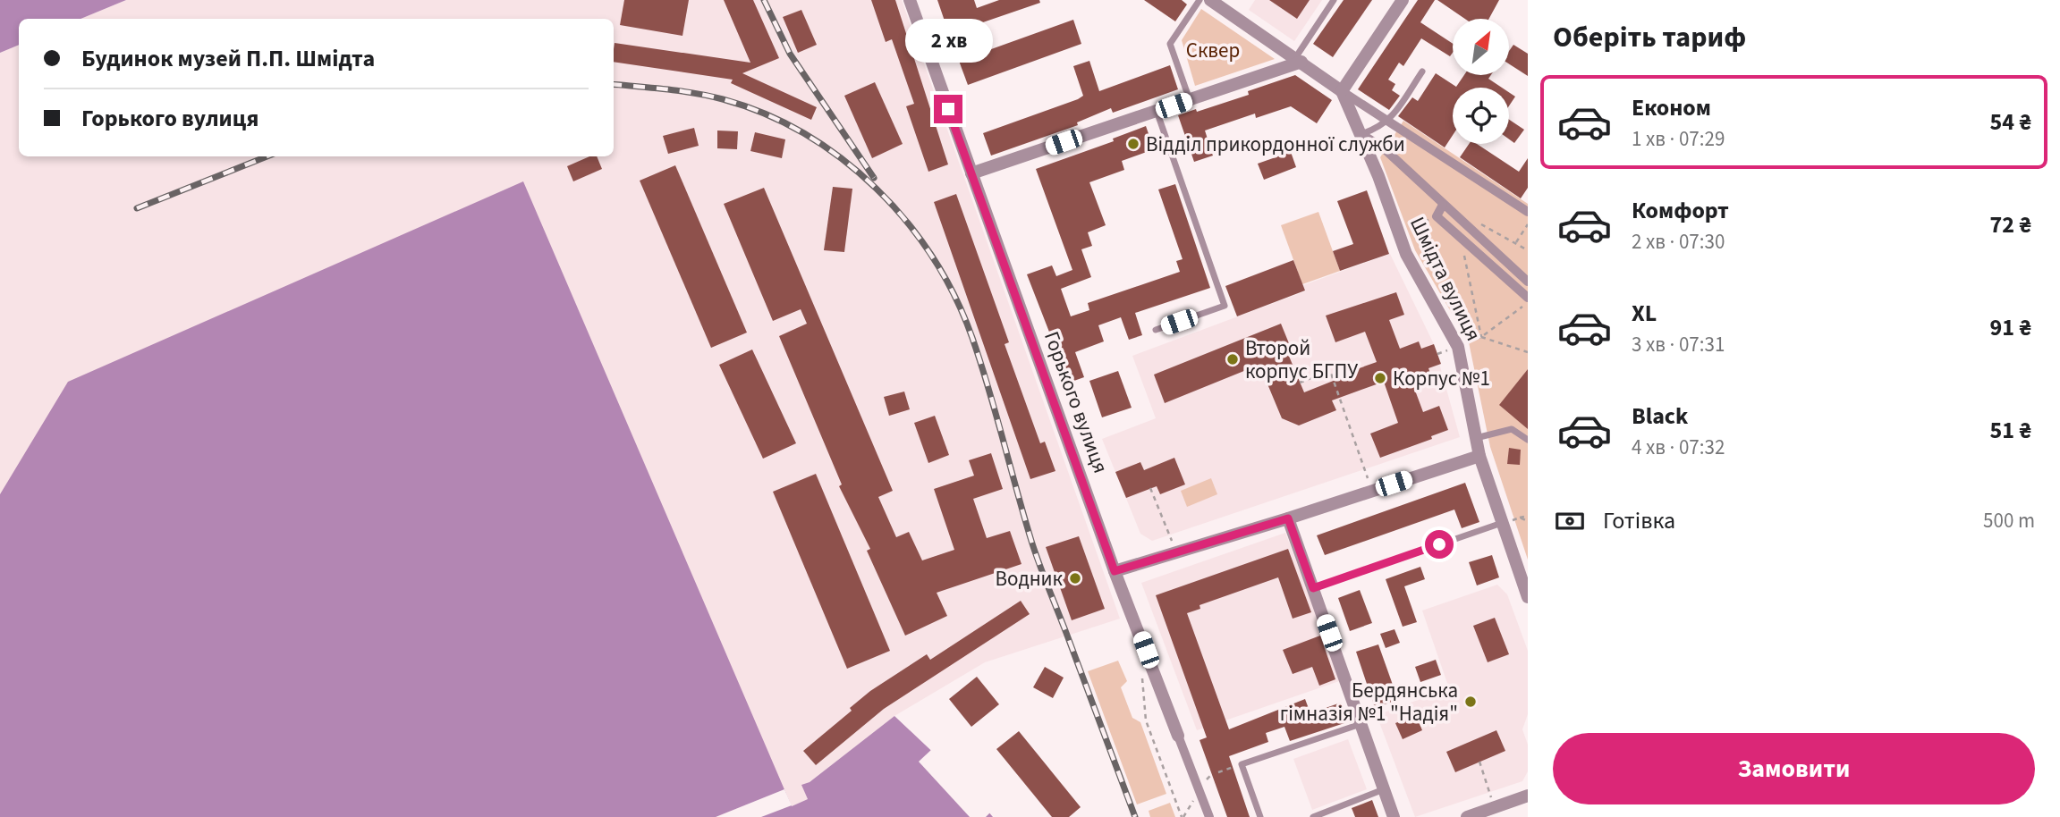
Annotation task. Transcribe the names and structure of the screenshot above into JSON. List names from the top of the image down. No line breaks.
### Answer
{"streets":{"street":["Шмідта вулиця","Горького вулиця"]},"parks":["Сквер"],"places":["Відділ прикордонної служби","Второй корпус БГПУ","Корпус №1","Водник","Бердянська гімназія №1 \"Надія\""],"north":"top right","page":{"heading":"Оберіть тариф","bubble":"2 хв","banner":["Будинок музей П.П. Шмідта","Горького вулиця"],"list":[{"name":"Економ","note":"1 хв · 07:29","value":"54 ₴"},{"name":"Комфорт","note":"2 хв · 07:30","value":"72 ₴"},{"name":"XL","note":"3 хв · 07:31","value":"91 ₴"},{"name":"Black","note":"4 хв · 07:32","value":"51 ₴"}],"pay":["Готівка","500 m"],"buttons":"Замовити"}}
